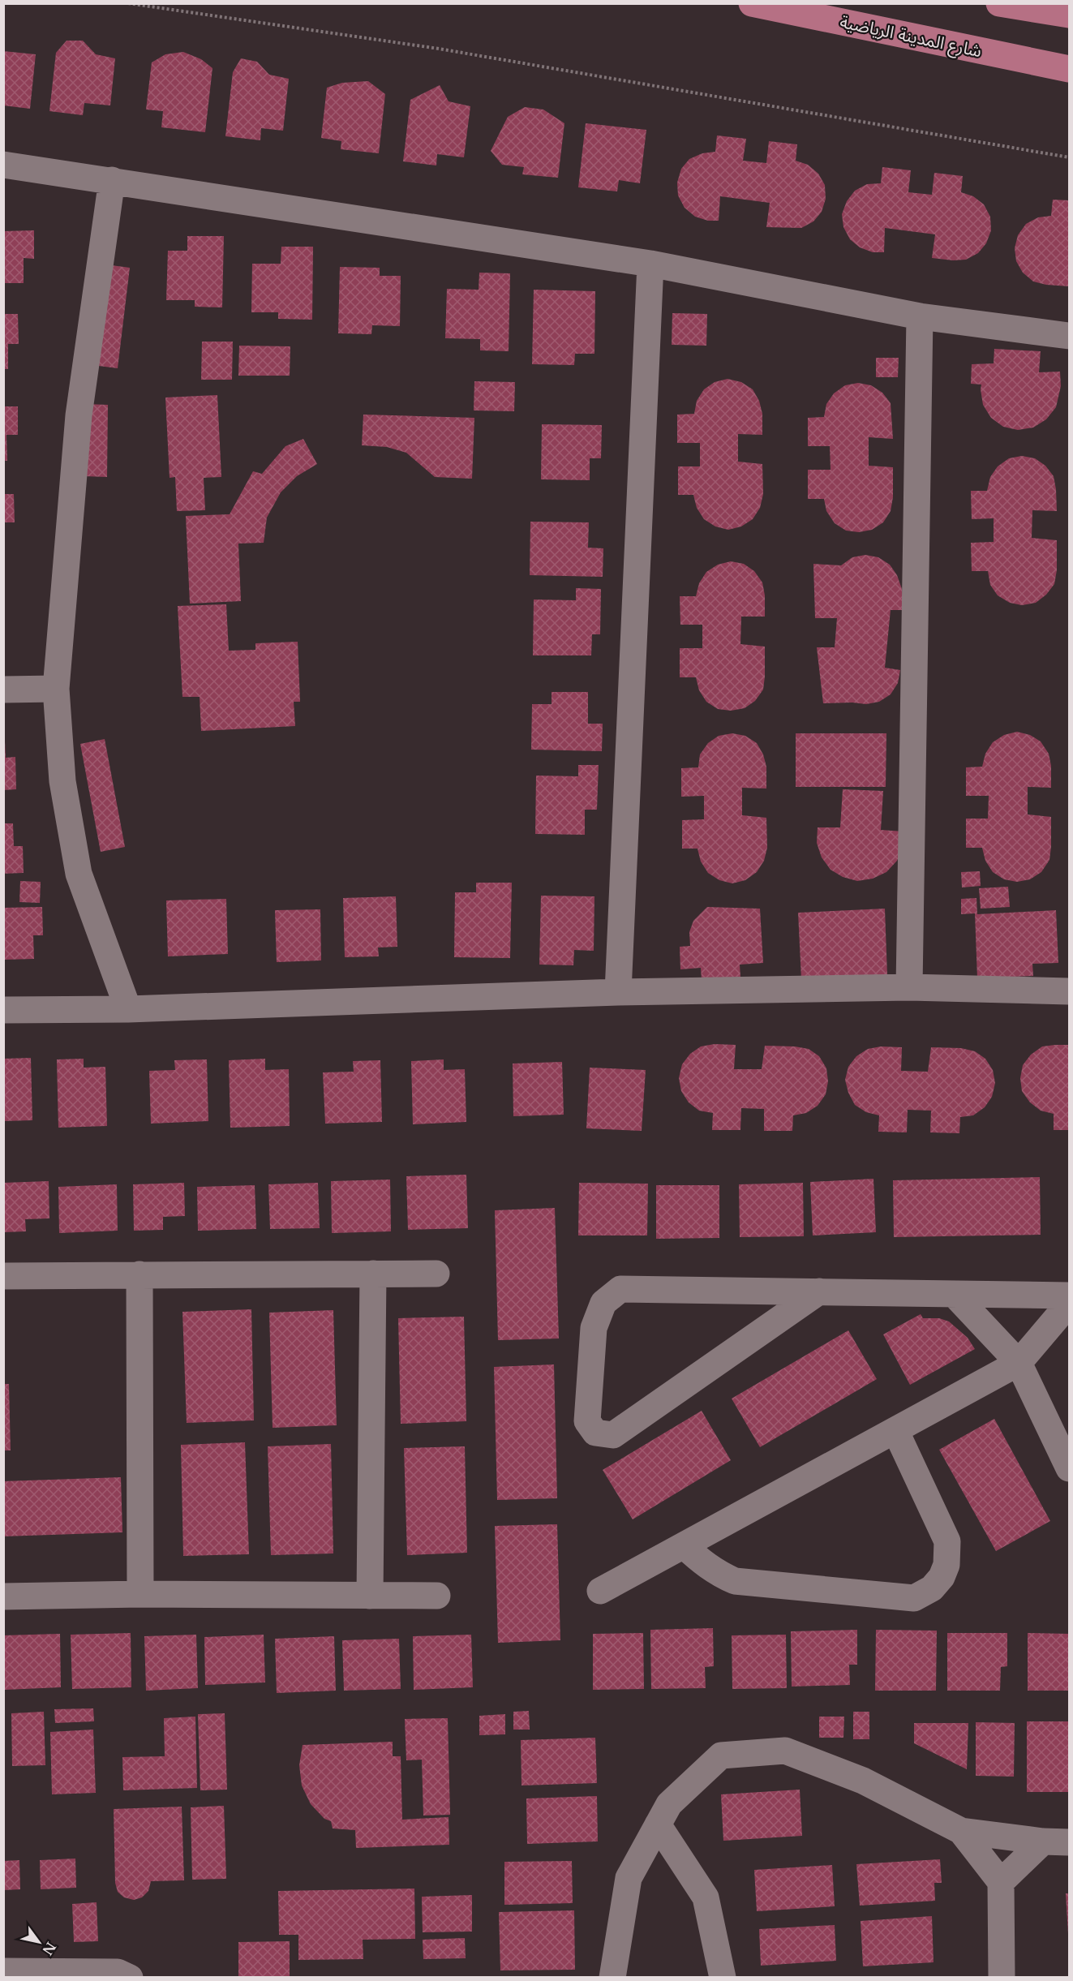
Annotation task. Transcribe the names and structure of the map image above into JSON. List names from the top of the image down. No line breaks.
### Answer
{"streets":{"main road":["شارع المدينة الرياضية"]},"north":"bottom right"}
